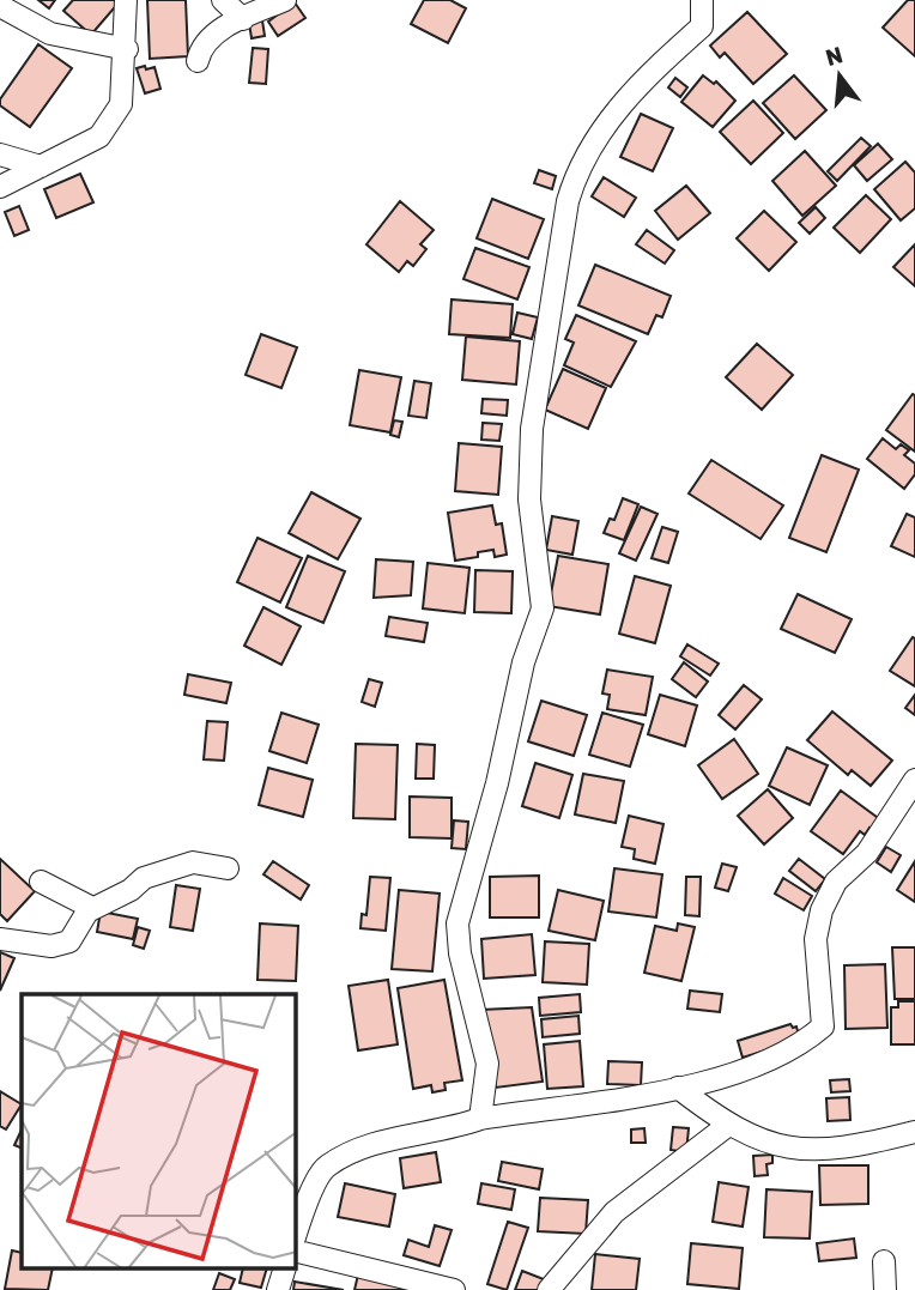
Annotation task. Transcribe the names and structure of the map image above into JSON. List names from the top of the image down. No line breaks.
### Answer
{"north":"top"}
